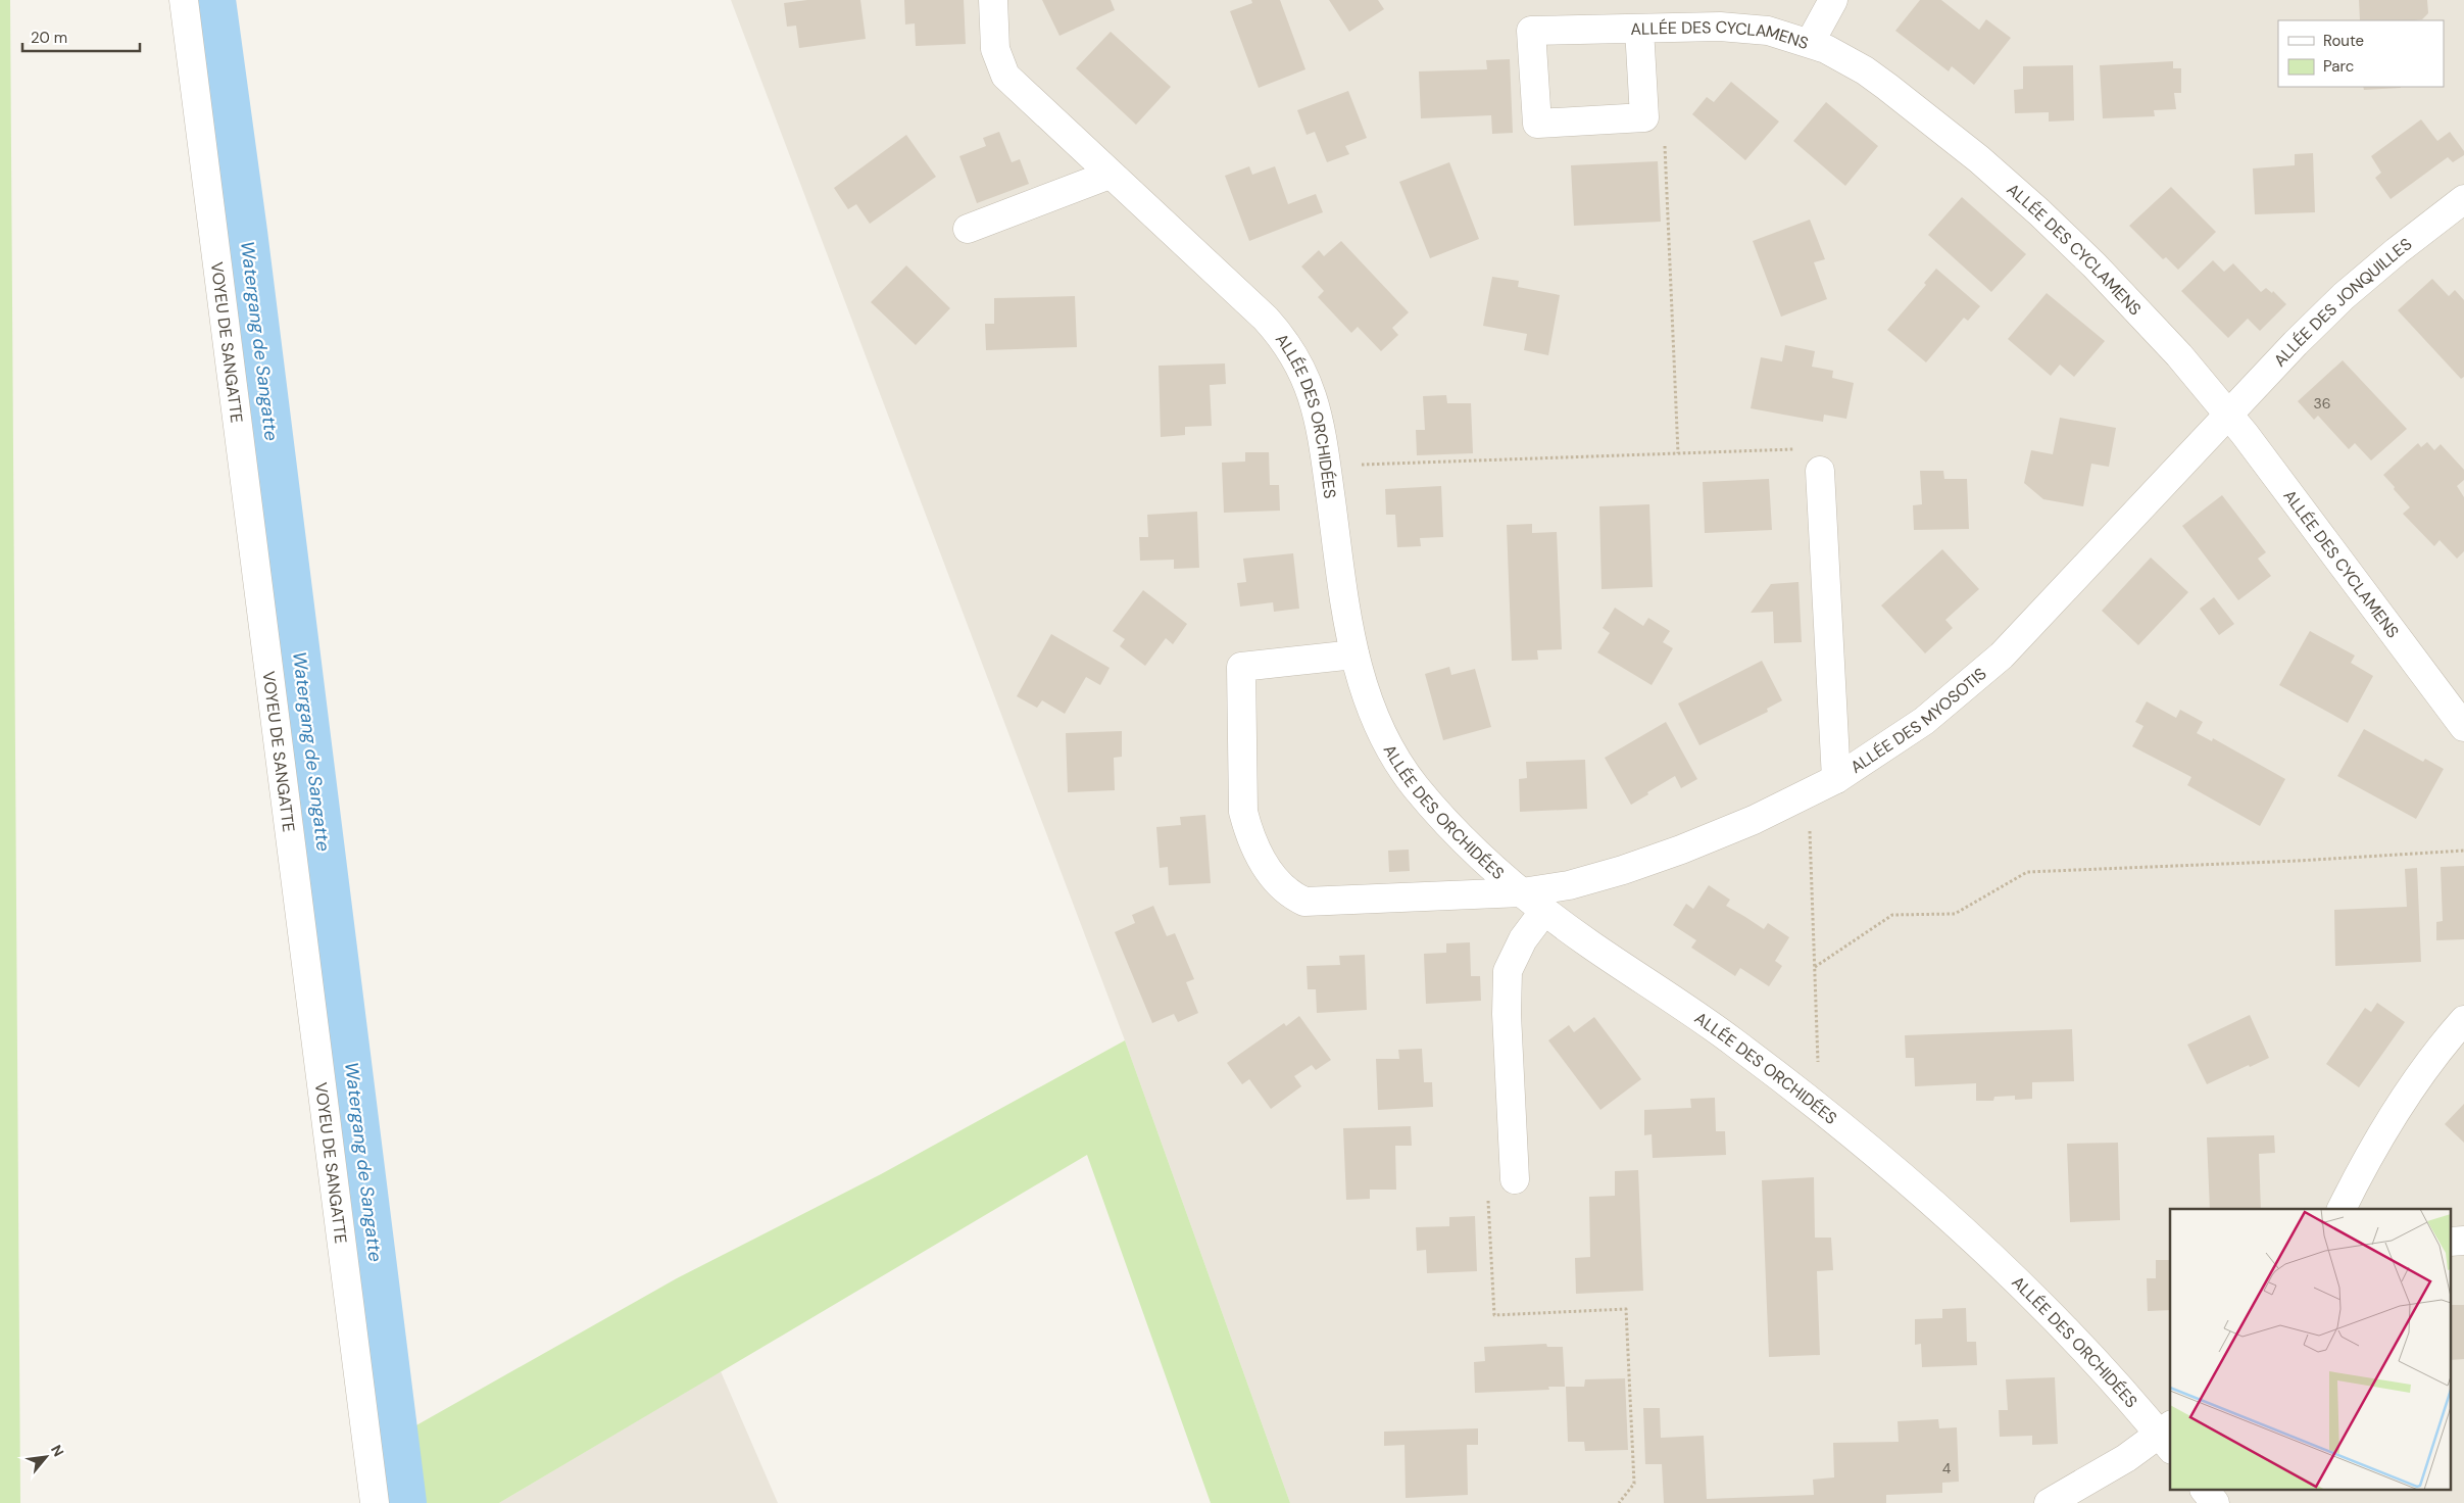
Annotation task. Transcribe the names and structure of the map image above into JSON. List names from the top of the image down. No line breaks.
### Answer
{"streets":{"street":["ALLÉE DES CYCLAMENS","ALLÉE DES JONQUILLES","VOYEU DE SANGATTE","ALLÉE DES ORCHIDÉES","ALLÉE DES MYOSOTIS"]},"crossings":[["ALLÉE DES CYCLAMENS","ALLÉE DES JONQUILLES"],["ALLÉE DES CYCLAMENS","ALLÉE DES MYOSOTIS"],["ALLÉE DES JONQUILLES","ALLÉE DES MYOSOTIS"],["ALLÉE DES ORCHIDÉES","ALLÉE DES MYOSOTIS"]],"water":["Watergang de Sangatte"],"house_numbers":["36","4"],"legend":["Route","Parc"],"scale_bar":"20 m","north":"top right"}
